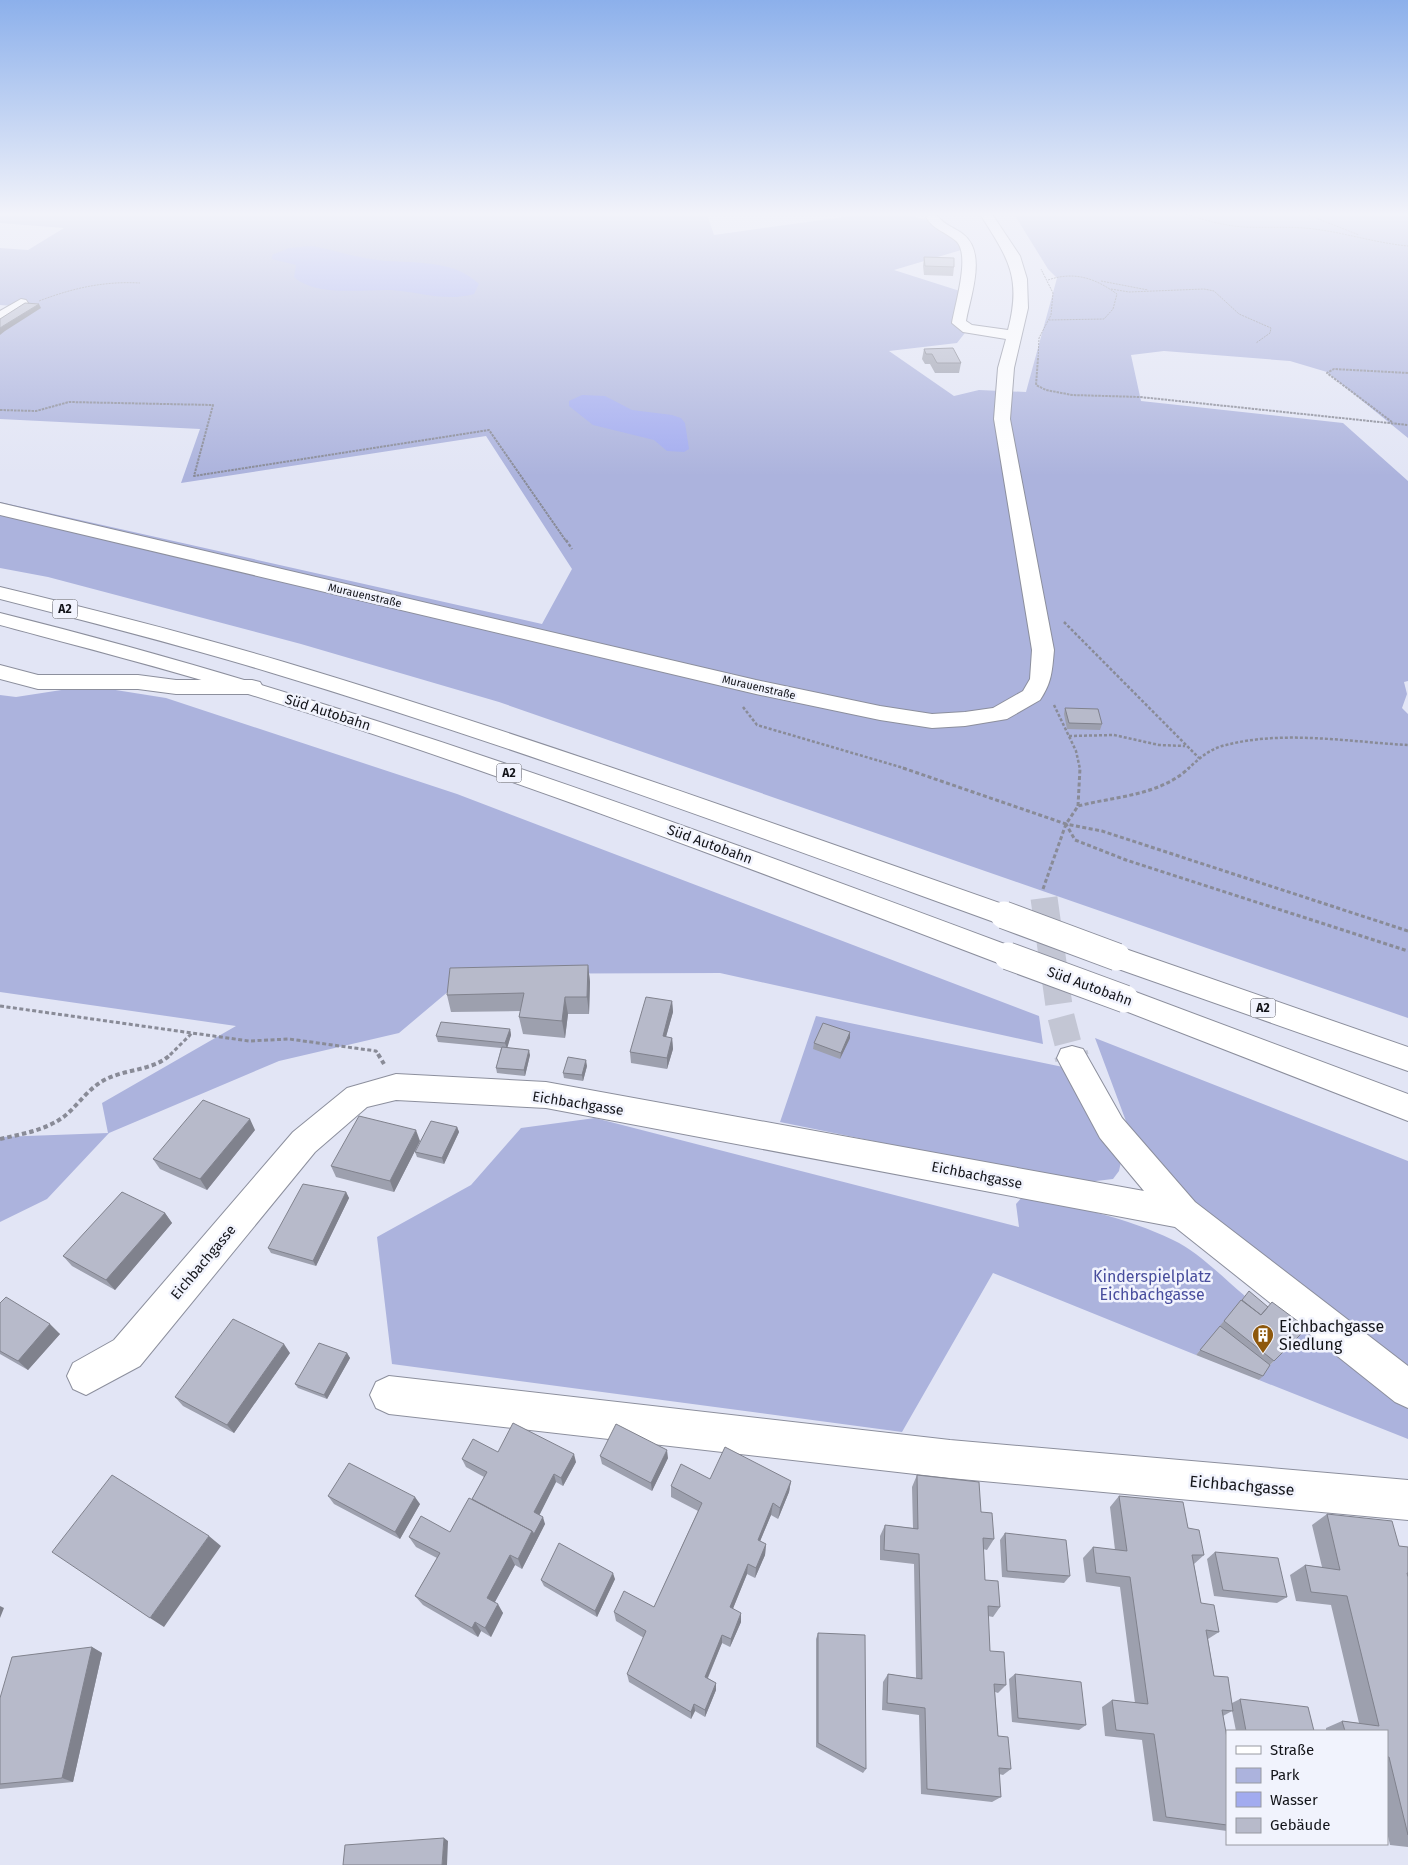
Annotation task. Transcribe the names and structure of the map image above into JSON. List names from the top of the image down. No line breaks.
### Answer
{"streets":{"main road":["Murauenstraße","A2","Süd Autobahn","Eichbachgasse"]},"parks":["Kinderspielplatz Eichbachgasse"],"places":{"building":["Eichbachgasse Siedlung"]},"legend":["Straße","Park","Wasser","Gebäude"]}
